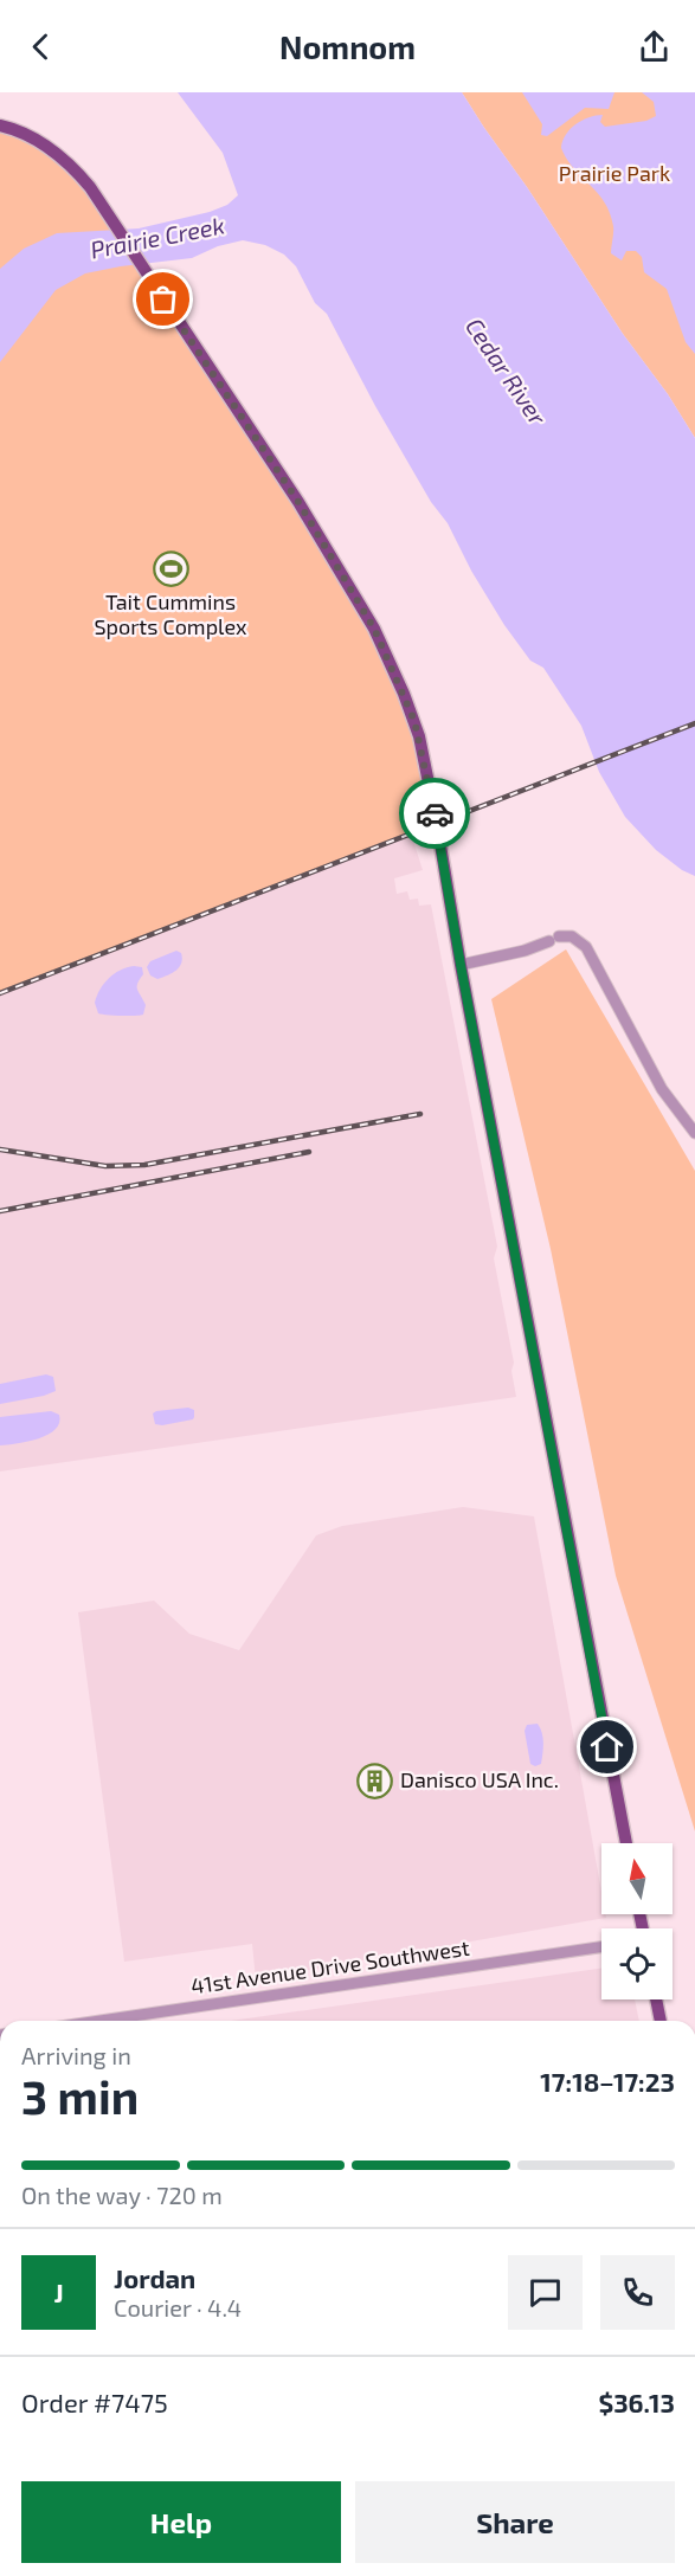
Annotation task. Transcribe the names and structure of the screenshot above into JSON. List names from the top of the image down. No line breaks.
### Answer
{"streets":{"street":["41st Avenue Drive Southwest"]},"water":["Prairie Creek","Cedar River"],"parks":["Prairie Park"],"places":{"sports":["Tait Cummins Sports Complex"],"building":["Danisco USA Inc."]},"north":"top","page":{"header":"Nomnom","heading":["3 min","Arriving in","17:18–17:23"],"panel":["Jordan","Courier · 4.4","Order #7475","$36.13"],"bar":"On the way · 720 m","round":"J","buttons":["Help","Share"]}}
